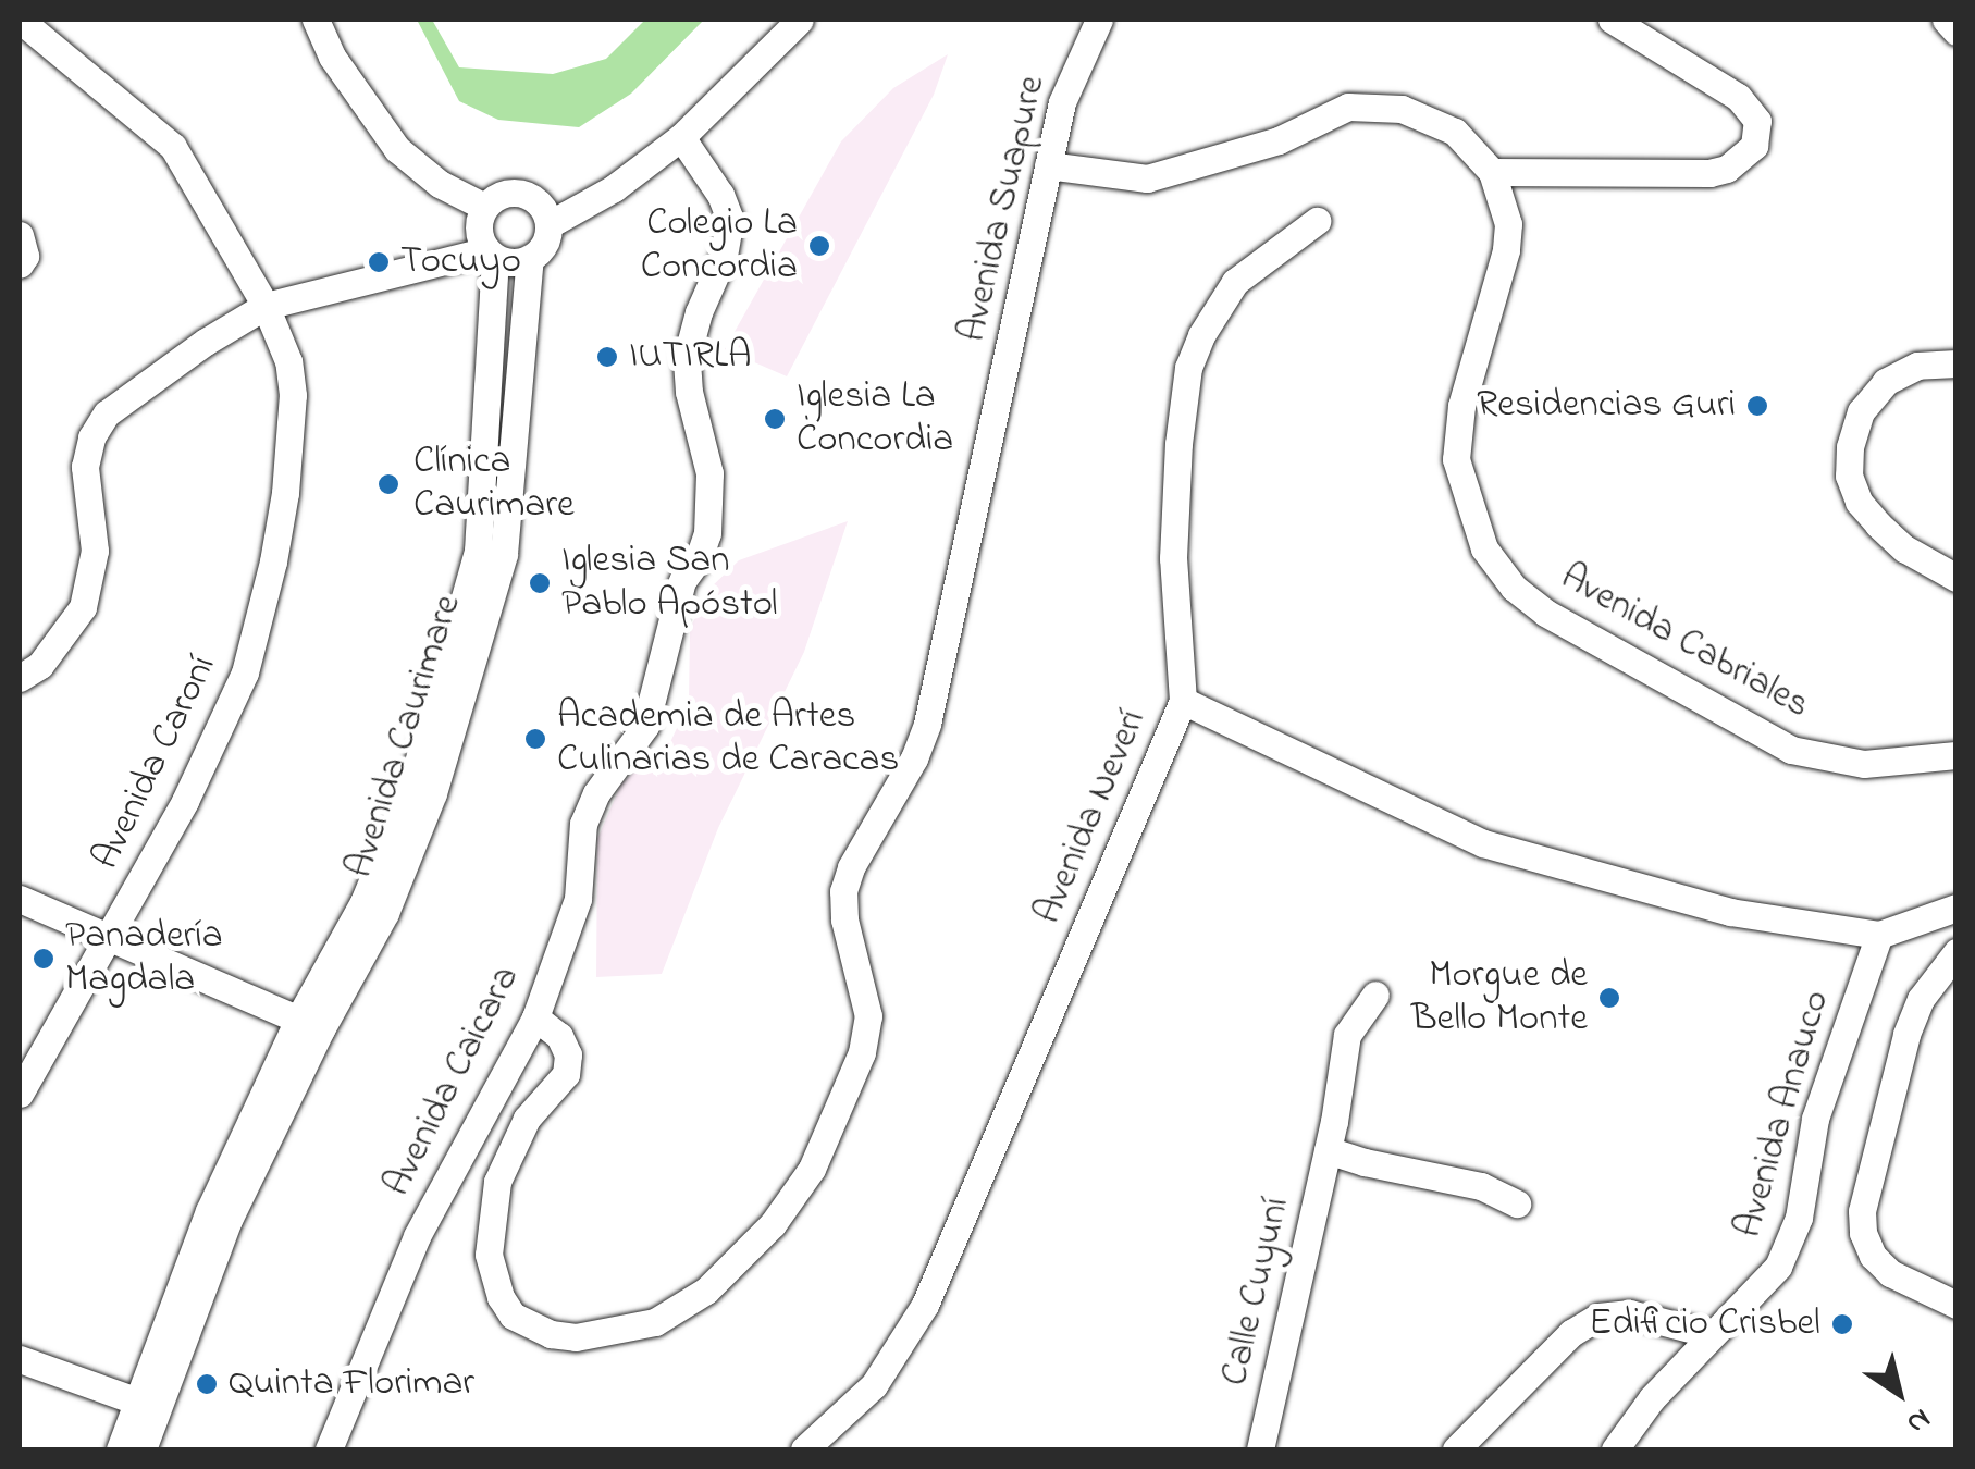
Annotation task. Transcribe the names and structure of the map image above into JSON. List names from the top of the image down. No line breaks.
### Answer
{"streets":{"street":["Avenida Suapure","Avenida Cabriales","Avenida Caurimare","Avenida Caroní","Avenida Neverí","Avenida Caicara","Avenida Anauco","Calle Cuyuní"]},"crossings":[["Avenida Suapure","Avenida Caicara"],["Avenida Neverí","Avenida Anauco"]],"places":["Colegio La Concordia","Tocuyo","IUTIRLA","Residencias Guri","Iglesia La Concordia","Clínica Caurimare","Iglesia San Pablo Apóstol","Academia de Artes Culinarias de Caracas","Panadería Magdala","Morgue de Bello Monte","Edificio Crisbel","Quinta Florimar"],"north":"bottom right"}
